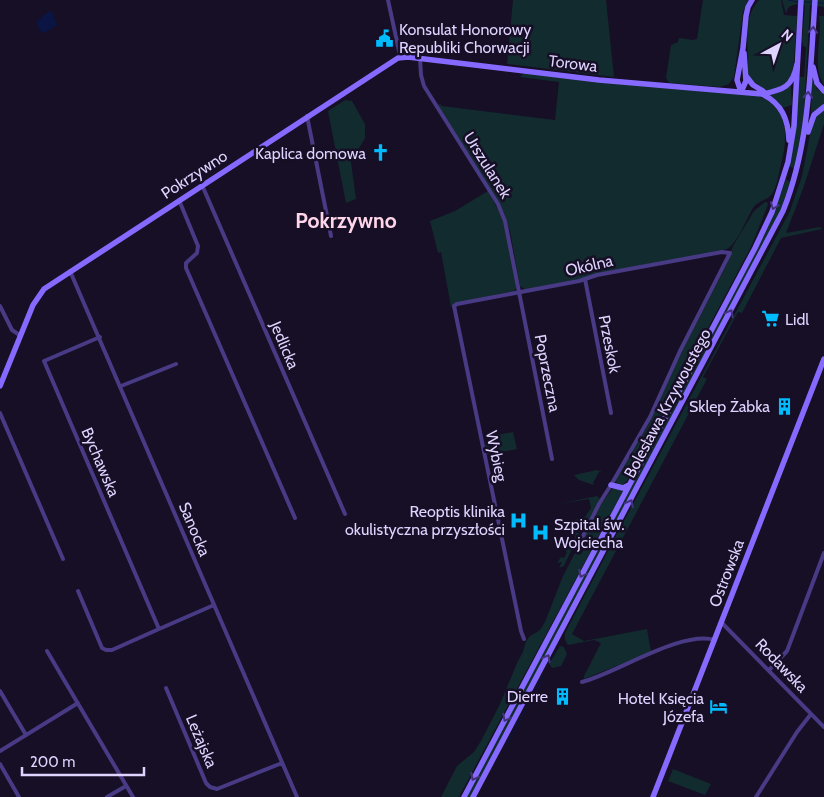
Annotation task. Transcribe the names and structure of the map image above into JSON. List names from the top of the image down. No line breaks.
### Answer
{"streets":{"main road":["Torowa","Pokrzywno","Bolesława Krzywoustego","Ostrowska"],"street":["Urszulanek","Okólna","Przeskok","Jedlicka","Poprzeczna","Wybieg","Bychawska","Sanocka","Rodawska","Leżajska"]},"crossings":[["Torowa","Urszulanek"],["Torowa","Pokrzywno"],["Urszulanek","Okólna"],["Urszulanek","Poprzeczna"],["Pokrzywno","Jedlicka"],["Pokrzywno","Sanocka"],["Okólna","Przeskok"],["Okólna","Poprzeczna"],["Okólna","Bolesława Krzywoustego"],["Okólna","Wybieg"],["Bychawska","Sanocka"],["Sanocka","Leżajska"],["Ostrowska","Rodawska"]],"districts":["Pokrzywno"],"places":{"public building":["Konsulat Honorowy Republiki Chorwacji"],"church":["Kaplica domowa"],"supermarket":["Lidl"],"building":["Sklep Żabka","Dierre"],"hospital":["Reoptis klinika okulistyczna przyszłości","Szpital św. Wojciecha"],"hotel":["Hotel Księcia Józefa"]},"scale_bar":"200 m","north":"top right"}
